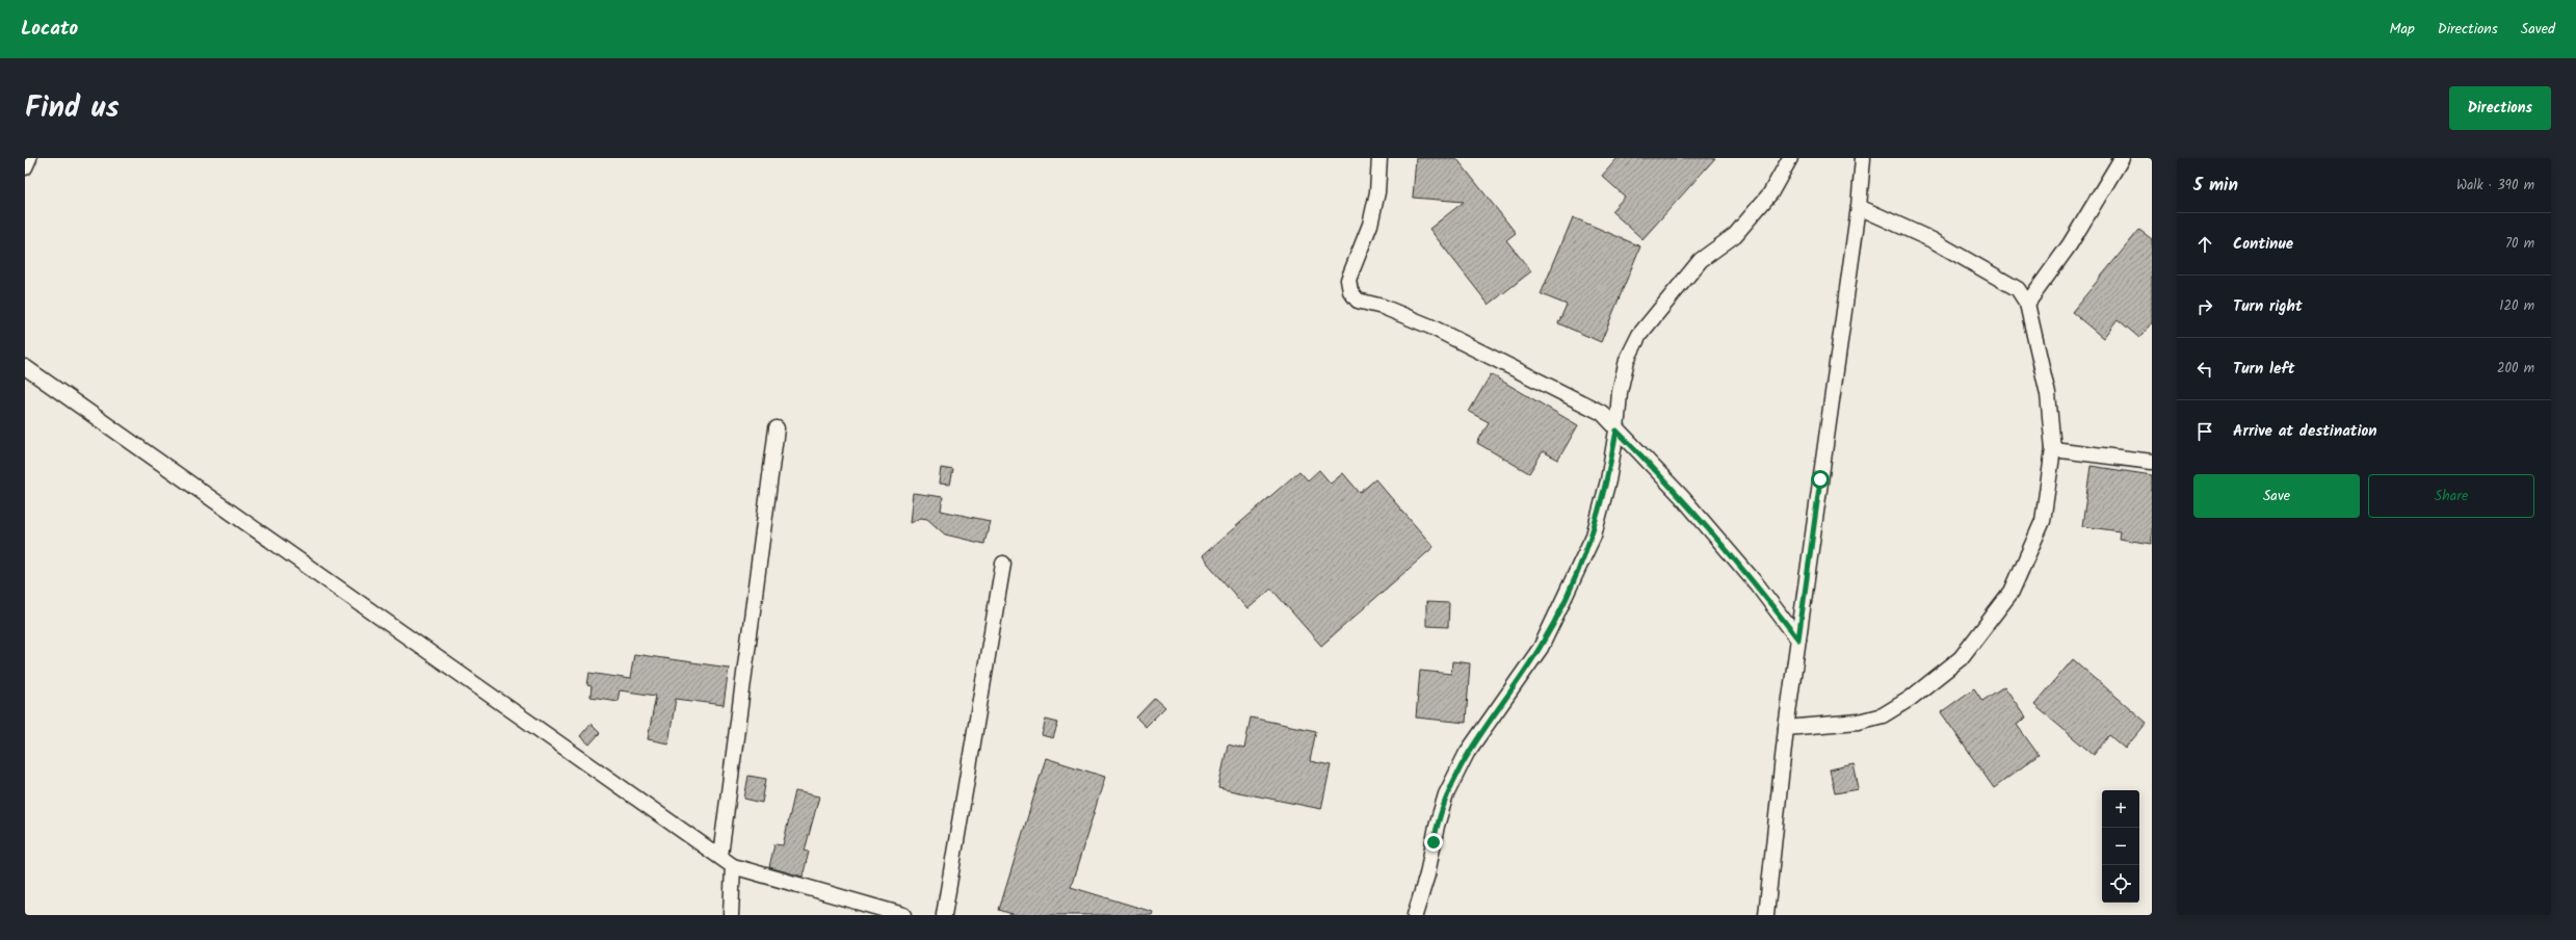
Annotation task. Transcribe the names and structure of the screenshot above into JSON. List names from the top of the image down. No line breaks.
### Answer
{"page":{"header":"Locato","nav":["Map","Directions","Saved"],"title":"Find us","buttons":["Directions",["Save","Share"]],"heading":["5 min","Walk · 390 m"],"list":[["Continue","70 m"],["Turn right","120 m"],["Turn left","200 m"],"Arrive at destination"],"map_buttons":["+","−"]}}
